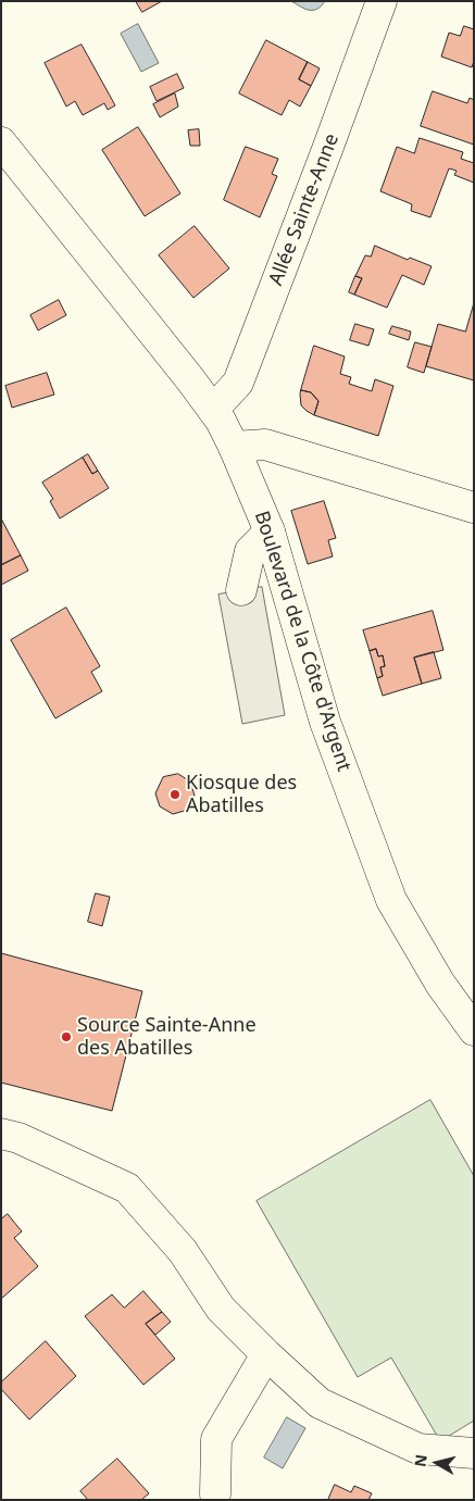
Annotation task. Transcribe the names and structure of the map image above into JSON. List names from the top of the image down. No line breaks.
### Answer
{"streets":{"street":["Allée Sainte-Anne","Boulevard de la Côte d'Argent"]},"crossings":[["Allée Sainte-Anne","Boulevard de la Côte d'Argent"]],"places":["Kiosque des Abatilles","Source Sainte-Anne des Abatilles"],"north":"left"}
